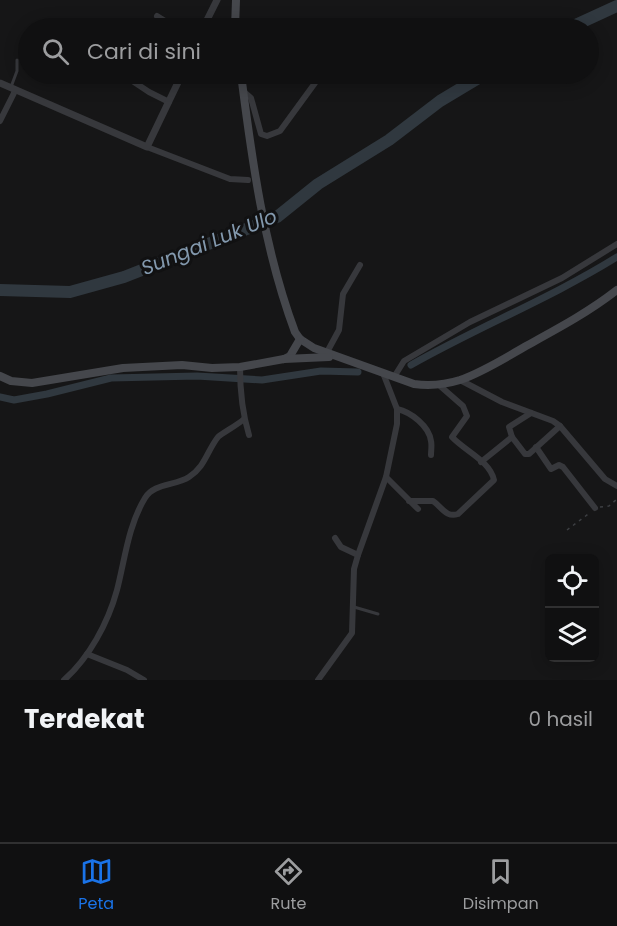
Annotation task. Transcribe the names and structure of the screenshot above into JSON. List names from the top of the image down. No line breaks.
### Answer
{"water":["Sungai Luk Ulo"],"page":{"search":"Cari di sini","heading":["Terdekat","0 hasil"],"nav":["Peta","Rute","Disimpan"]}}
